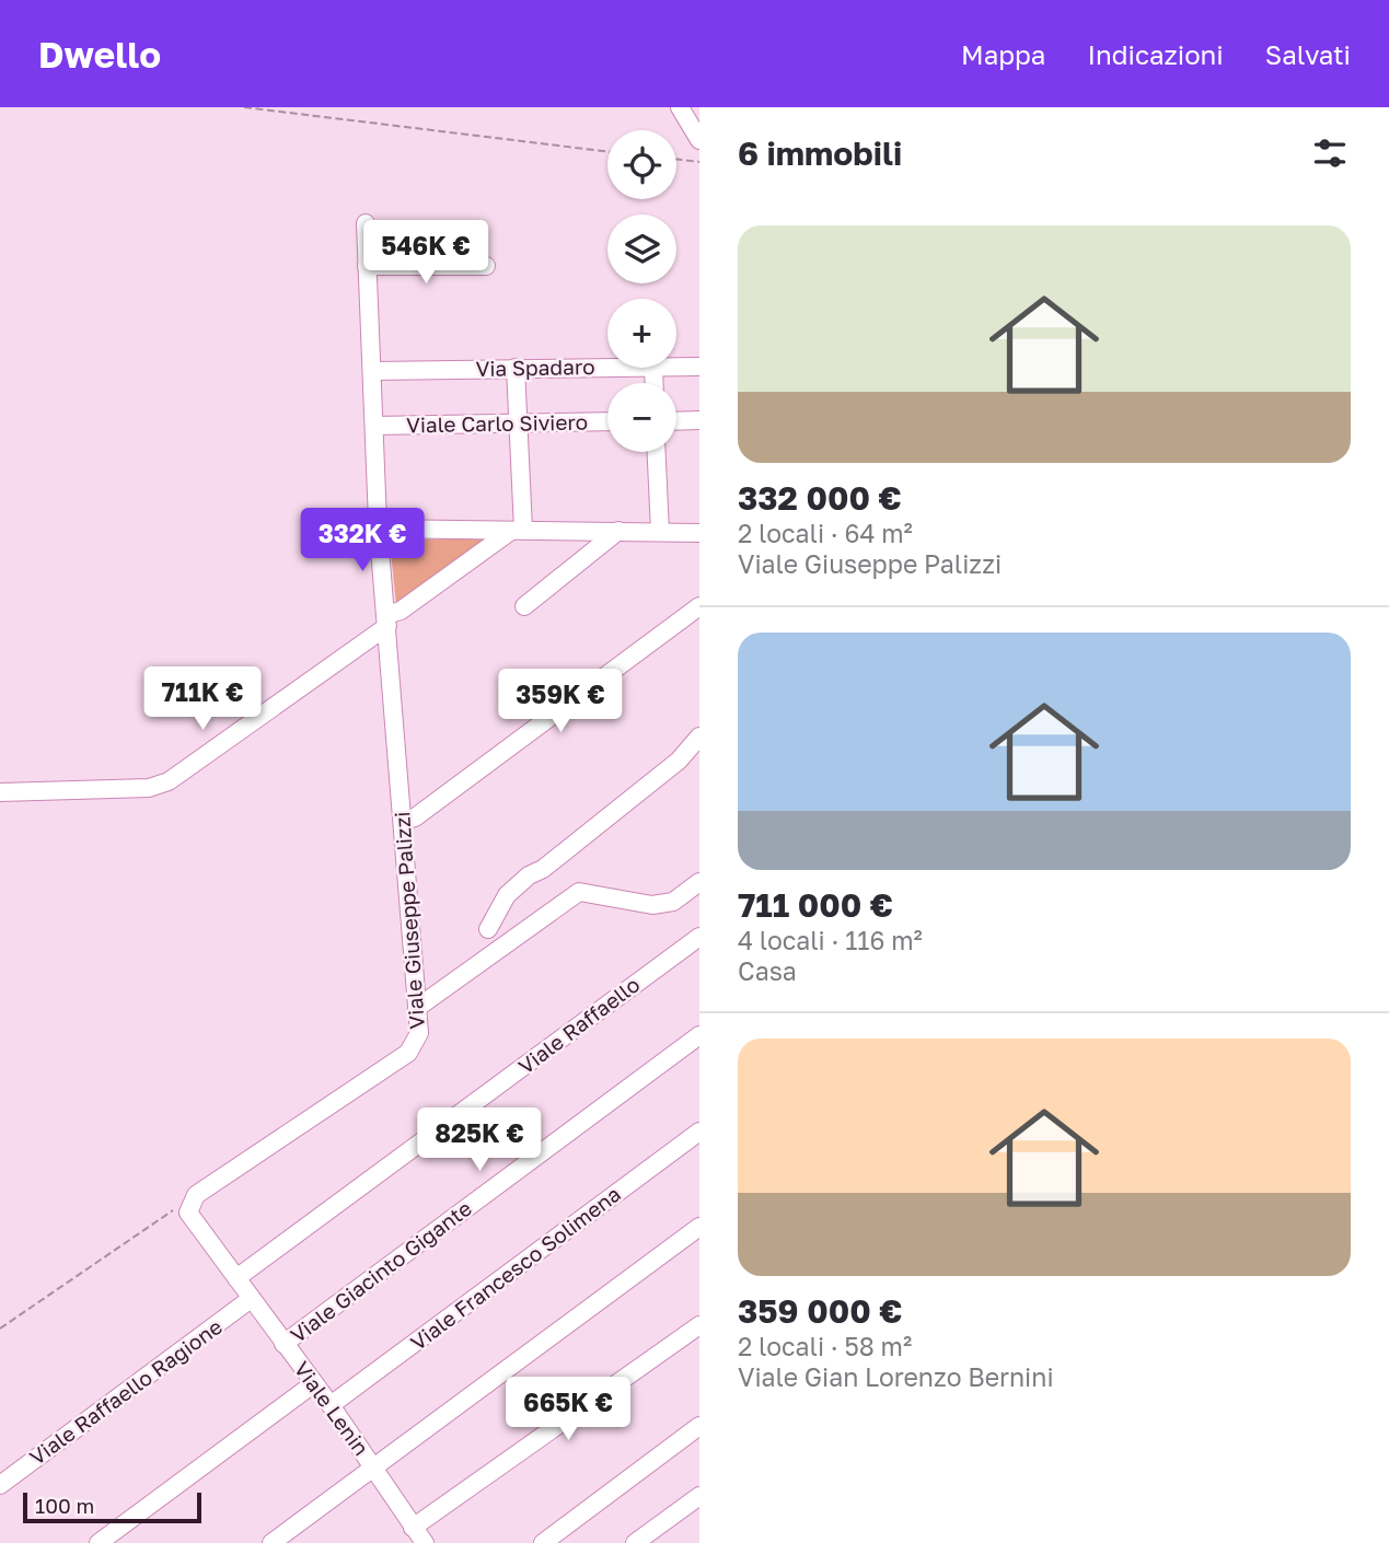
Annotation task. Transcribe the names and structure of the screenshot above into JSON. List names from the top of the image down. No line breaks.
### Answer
{"streets":{"street":["Via Spadaro","Viale Carlo Siviero","Viale Giuseppe Palizzi","Viale Raffaello","Viale Francesco Solimena","Viale Giacinto Gigante","Viale Raffaello Ragione","Viale Lenin"]},"crossings":[["Via Spadaro","Viale Giuseppe Palizzi"],["Viale Carlo Siviero","Viale Giuseppe Palizzi"],["Viale Giuseppe Palizzi","Viale Lenin"],["Viale Raffaello","Viale Lenin"],["Viale Francesco Solimena","Viale Lenin"],["Viale Giacinto Gigante","Viale Lenin"],["Viale Raffaello Ragione","Viale Lenin"]],"scale_bar":"100 m","page":{"header":"Dwello","nav":["Mappa","Indicazioni","Salvati"],"heading":"6 immobili","map_buttons":["+","−"],"list":[{"name":"332 000 €","note":"2 locali · 64 m² · Viale Giuseppe Palizzi"},{"name":"711 000 €","note":"4 locali · 116 m² · Casa"},{"name":"359 000 €","note":"2 locali · 58 m² · Viale Gian Lorenzo Bernini"}],"price":["546K €","332K €","711K €","359K €","825K €","665K €"],"scale":"100 m"}}
